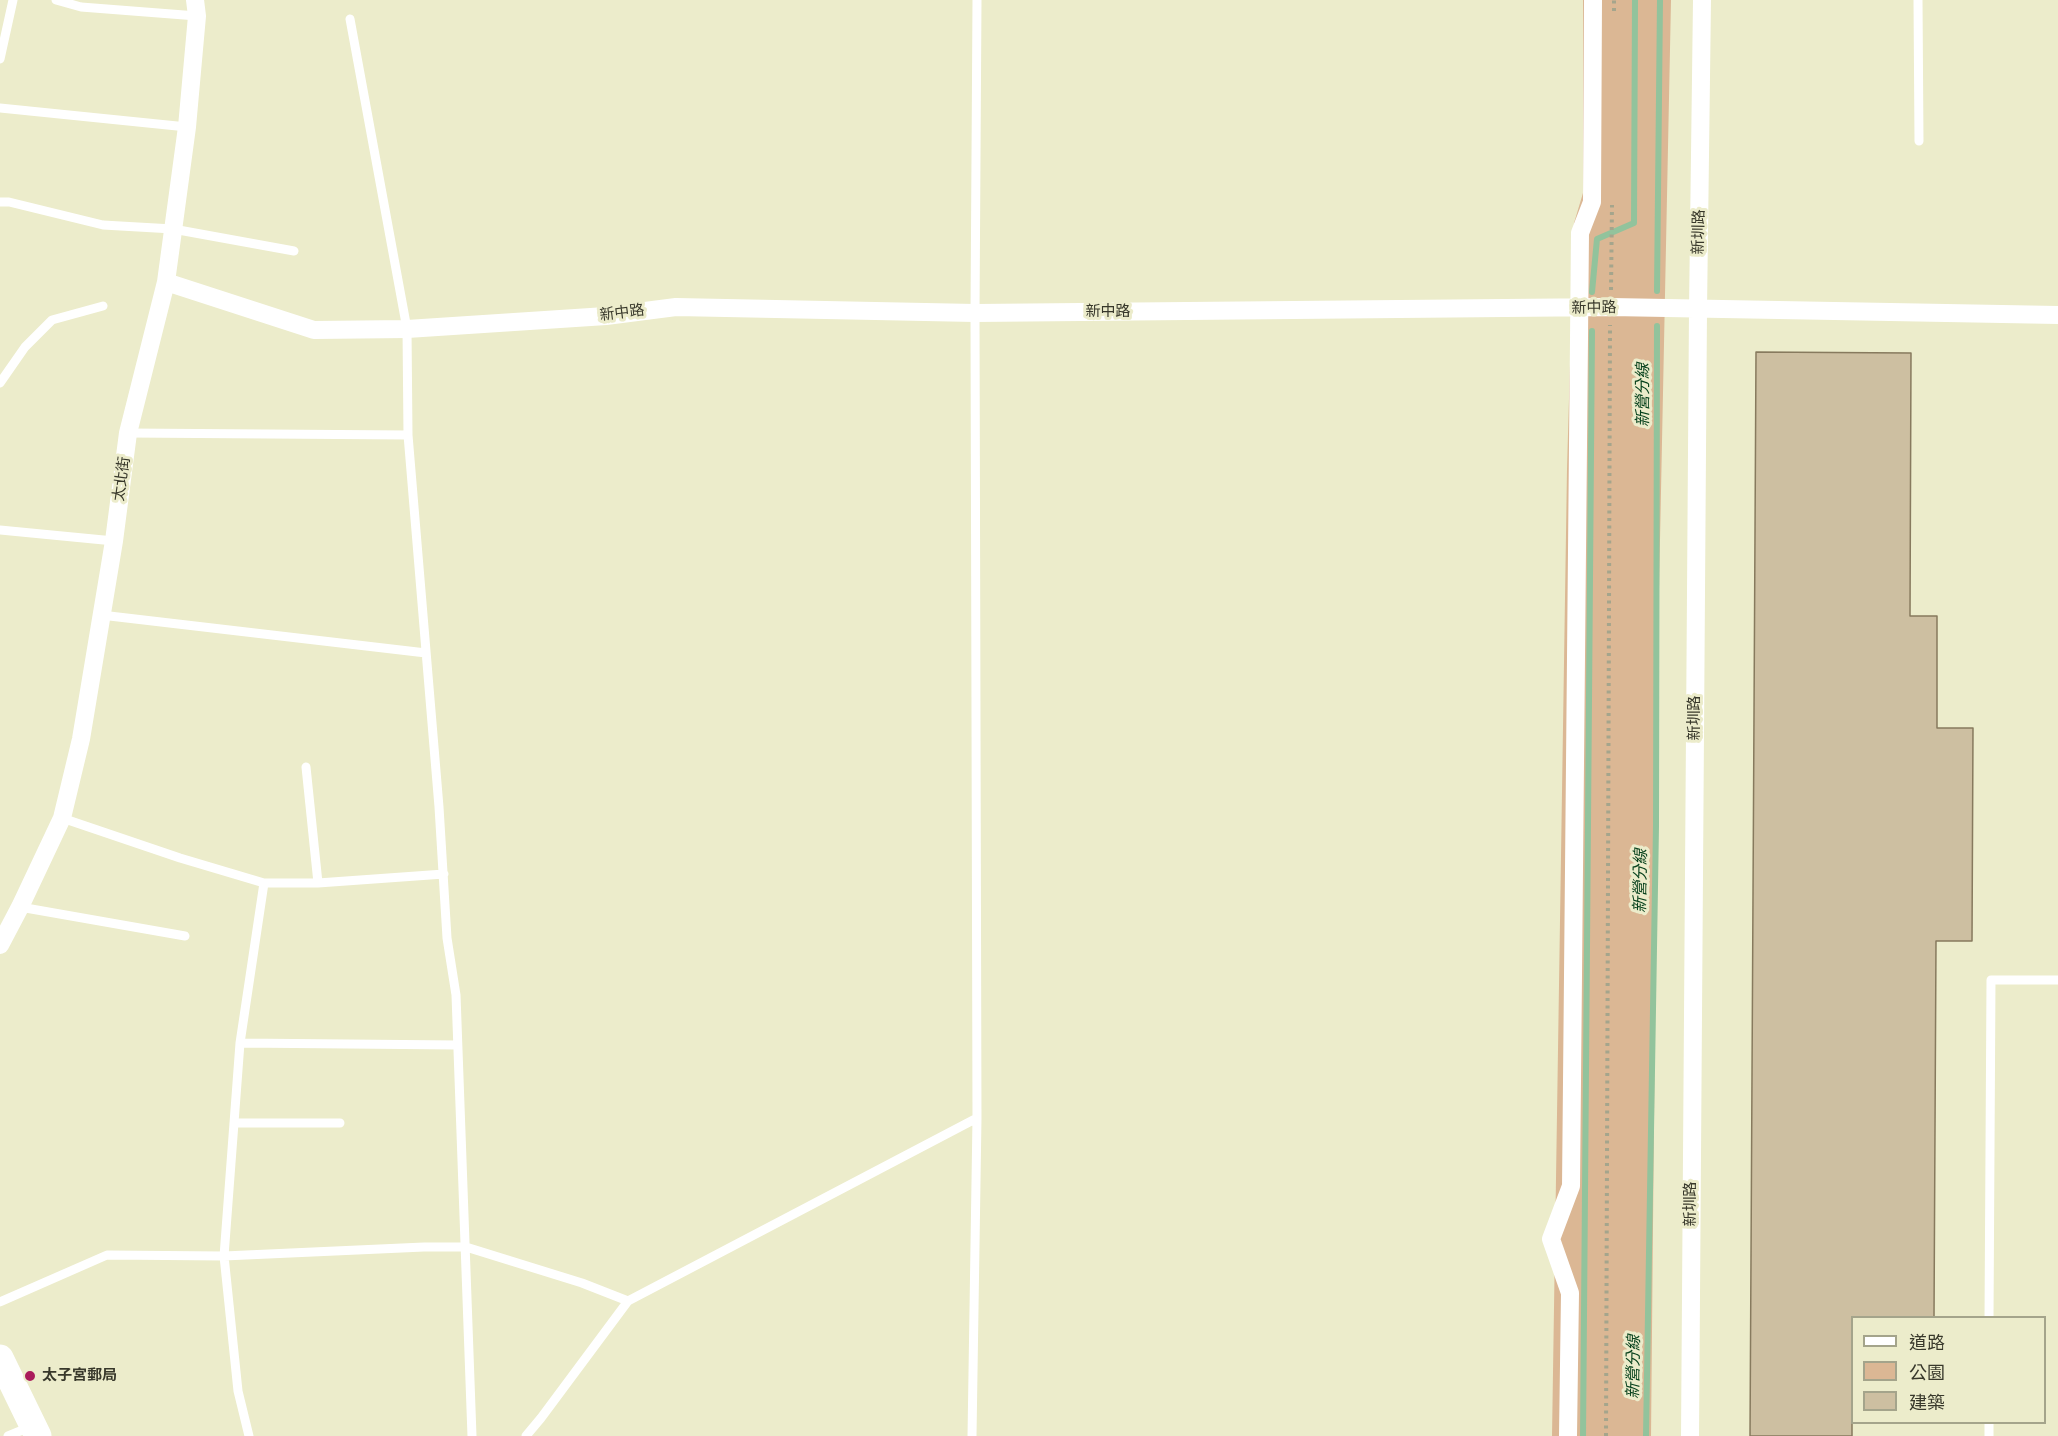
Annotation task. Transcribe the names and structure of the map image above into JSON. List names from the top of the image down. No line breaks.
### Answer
{"streets":{"street":["新圳路","新中路","太北街"]},"crossings":[["新圳路","新中路"],["新中路","太北街"]],"water":["新營分線"],"places":["太子宮郵局"],"legend":["道路","公園","建築"]}
